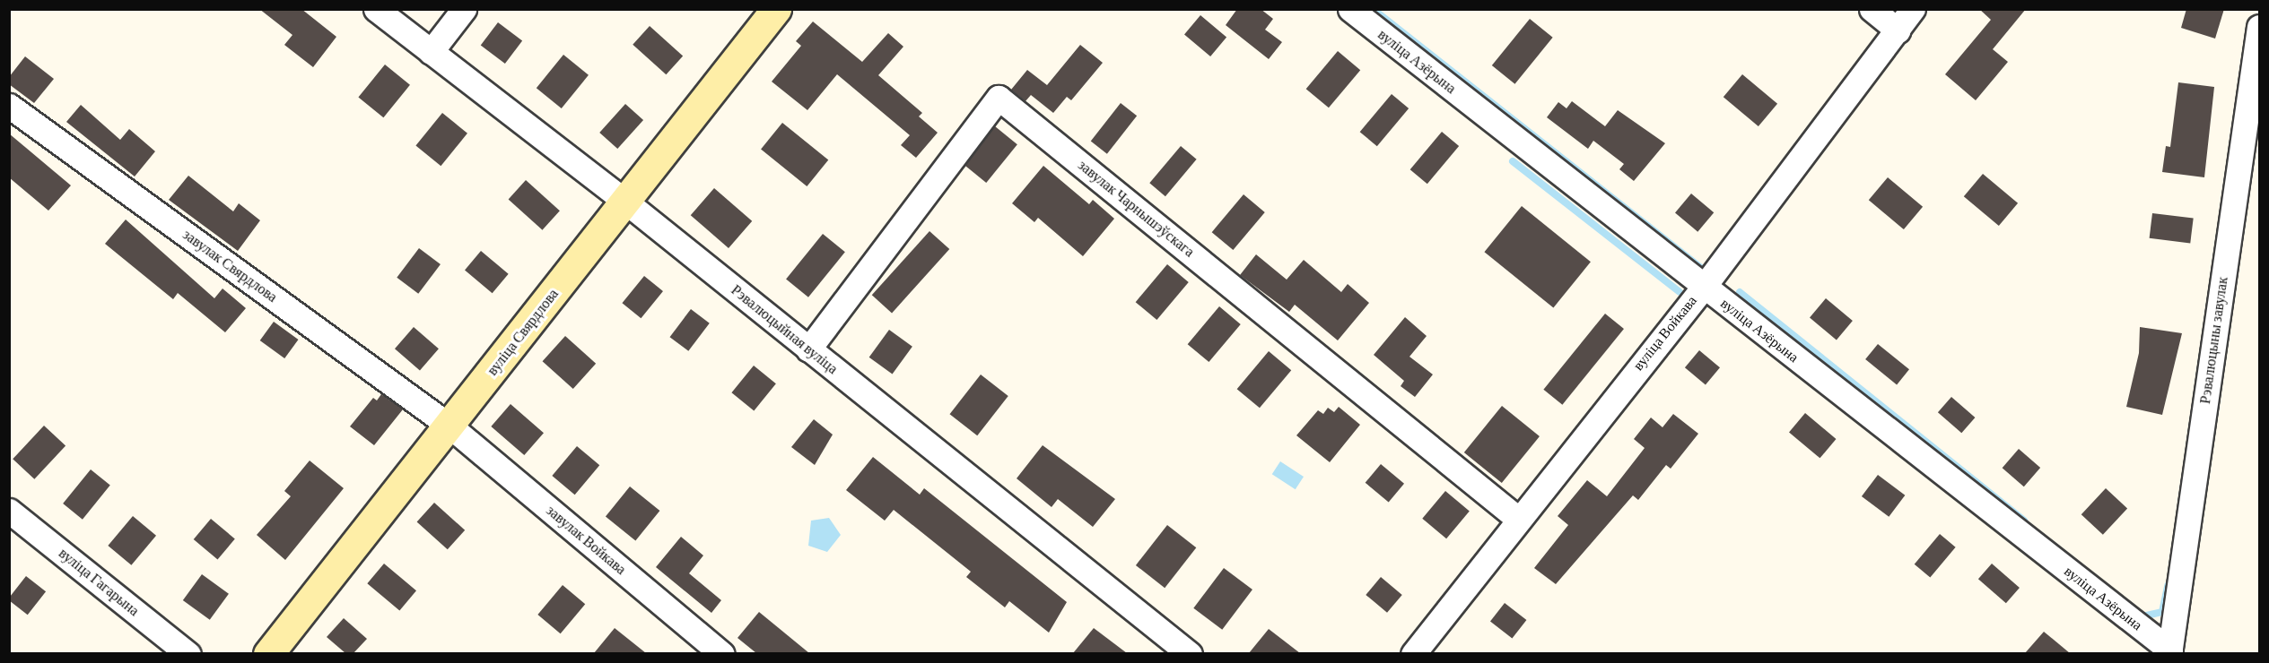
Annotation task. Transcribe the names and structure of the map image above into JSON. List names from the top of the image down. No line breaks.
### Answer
{"streets":{"main road":["вуліца Свярдлова"],"street":["вуліца Азёрына","завулак Чарнышэўскага","завулак Свярдлова","Рэвалюцыйная вуліца","вуліца Войкава","Рэвалюцыны завулак","завулак Войкава","вуліца Гагарына"]},"crossings":[["вуліца Азёрына","вуліца Войкава"],["вуліца Азёрына","Рэвалюцыны завулак"],["завулак Чарнышэўскага","Рэвалюцыйная вуліца"],["завулак Чарнышэўскага","вуліца Войкава"],["завулак Свярдлова","вуліца Свярдлова"],["завулак Свярдлова","завулак Войкава"],["Рэвалюцыйная вуліца","вуліца Свярдлова"],["вуліца Свярдлова","завулак Войкава"]]}
